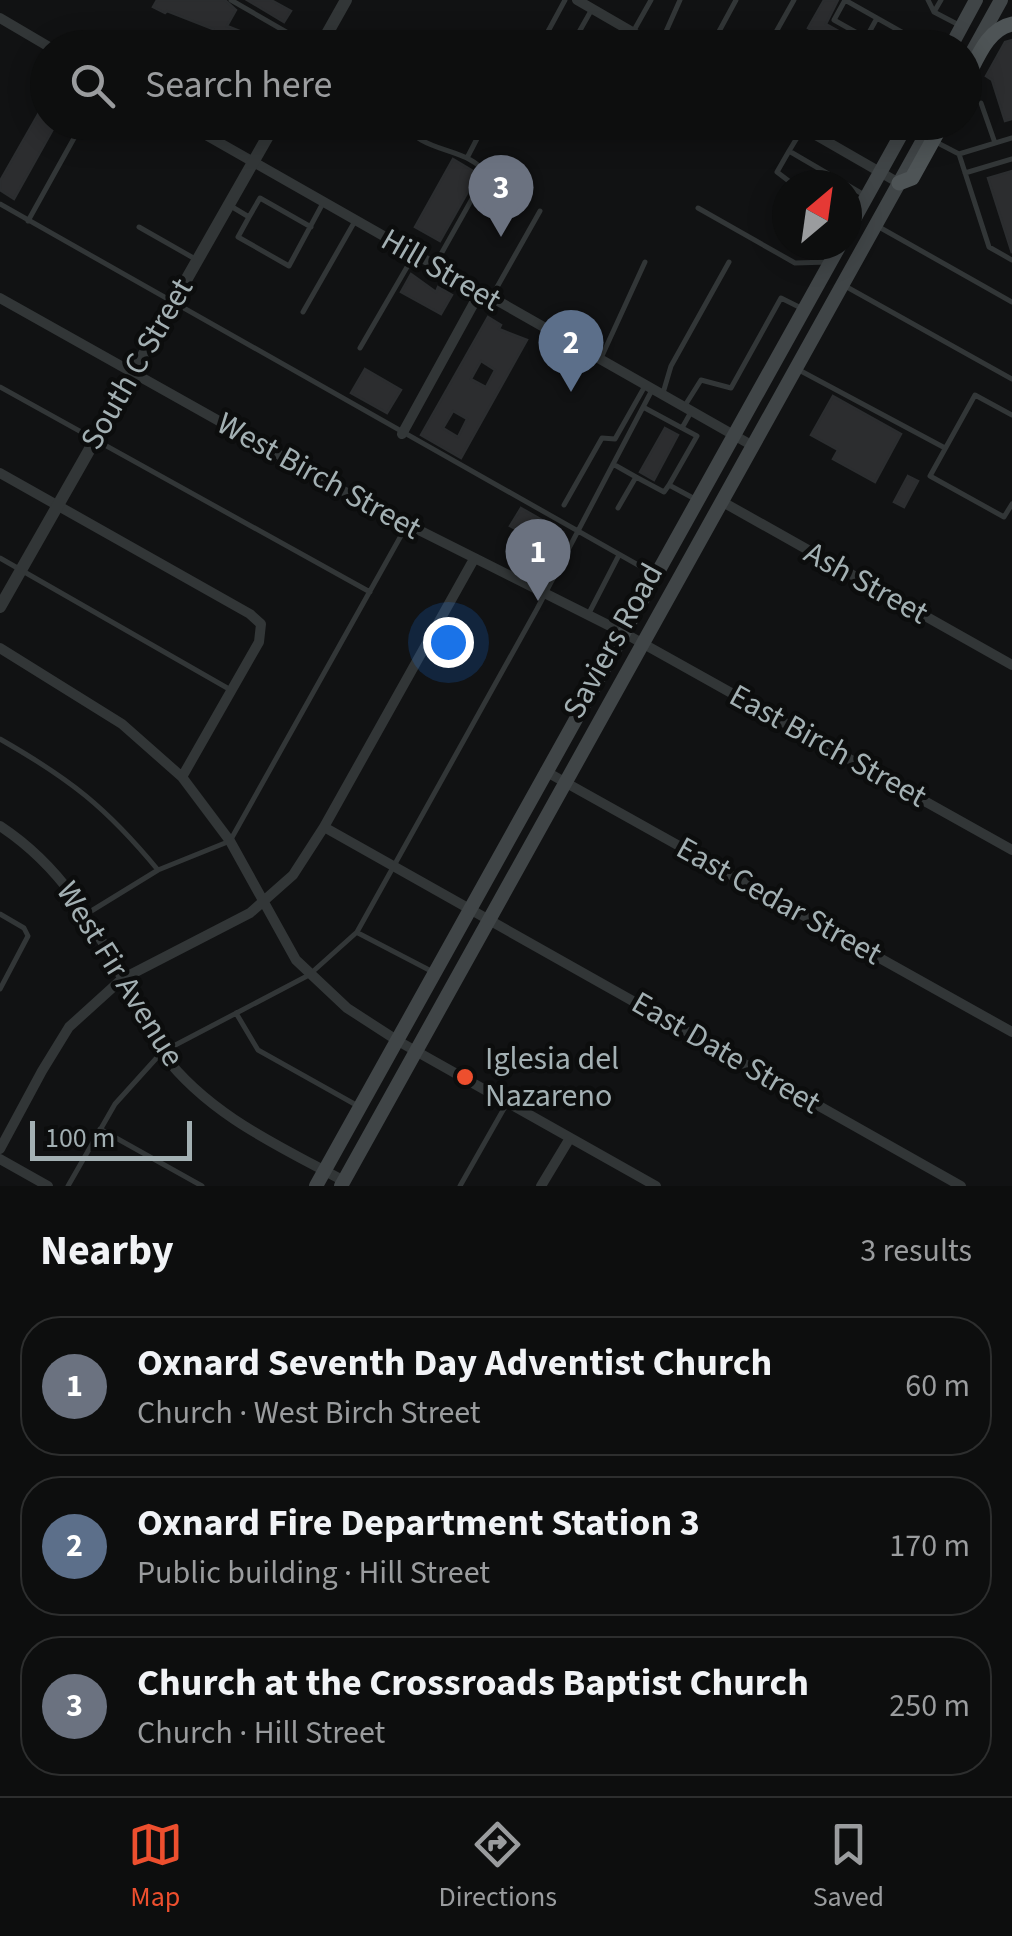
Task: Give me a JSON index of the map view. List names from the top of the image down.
{
  "streets": {
    "main road": ["Saviers Road"],
    "street": [
      "Hill Street",
      "South C Street",
      "West Birch Street",
      "Ash Street",
      "East Birch Street",
      "East Cedar Street",
      "West Fir Avenue",
      "East Date Street"
    ]
  },
  "crossings": [
    ["Hill Street", "South C Street"],
    ["Hill Street", "Saviers Road"],
    ["South C Street", "West Birch Street"],
    ["West Birch Street", "Saviers Road"],
    ["West Birch Street", "East Birch Street"],
    ["Ash Street", "Saviers Road"],
    ["Saviers Road", "East Birch Street"],
    ["Saviers Road", "East Cedar Street"],
    ["Saviers Road", "West Fir Avenue"],
    ["Saviers Road", "East Date Street"]
  ],
  "places": ["Iglesia del Nazareno"],
  "scale_bar": "100 m",
  "north": "top right",
  "page": {
    "search": "Search here",
    "pins": ["3", "2", "1"],
    "scale": "100 m",
    "heading": ["Nearby", "3 results"],
    "list": [
      {
        "mark": "1",
        "name": "Oxnard Seventh Day Adventist Church",
        "note": "Church · West Birch Street",
        "value": "60 m"
      },
      {
        "mark": "2",
        "name": "Oxnard Fire Department Station 3",
        "note": "Public building · Hill Street",
        "value": "170 m"
      },
      {
        "mark": "3",
        "name": "Church at the Crossroads Baptist Church",
        "note": "Church · Hill Street",
        "value": "250 m"
      }
    ],
    "nav": ["Map", "Directions", "Saved"]
  }
}
